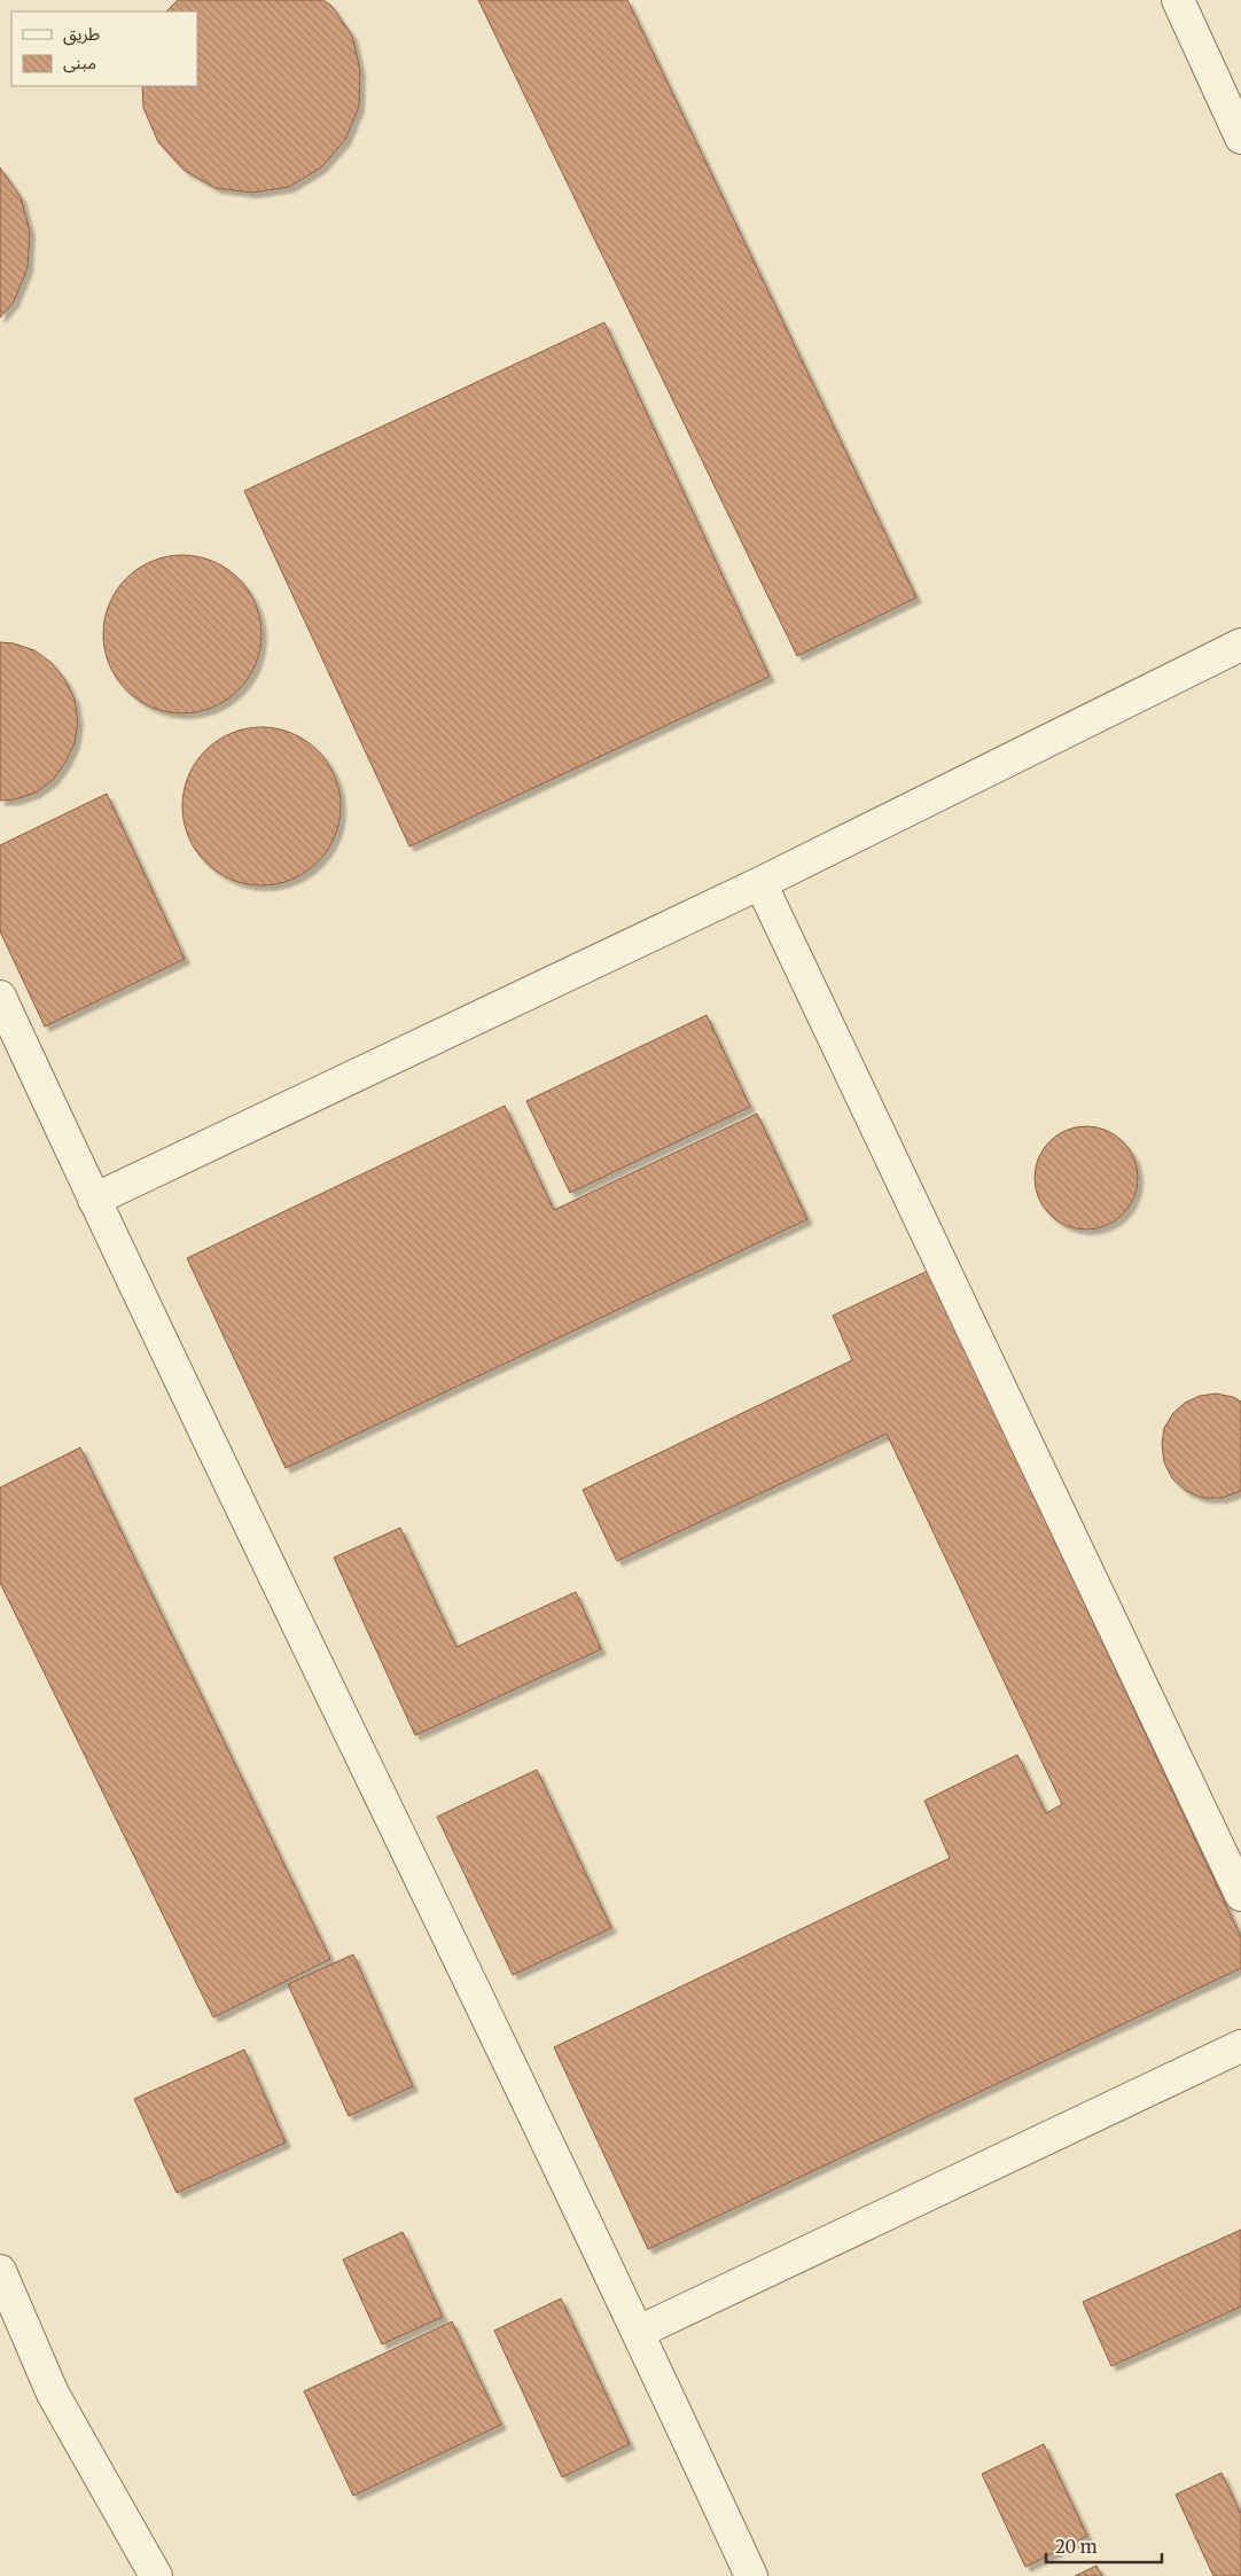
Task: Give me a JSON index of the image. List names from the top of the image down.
{
  "legend": ["طريق", "مبنى"],
  "scale_bar": "20 m"
}
